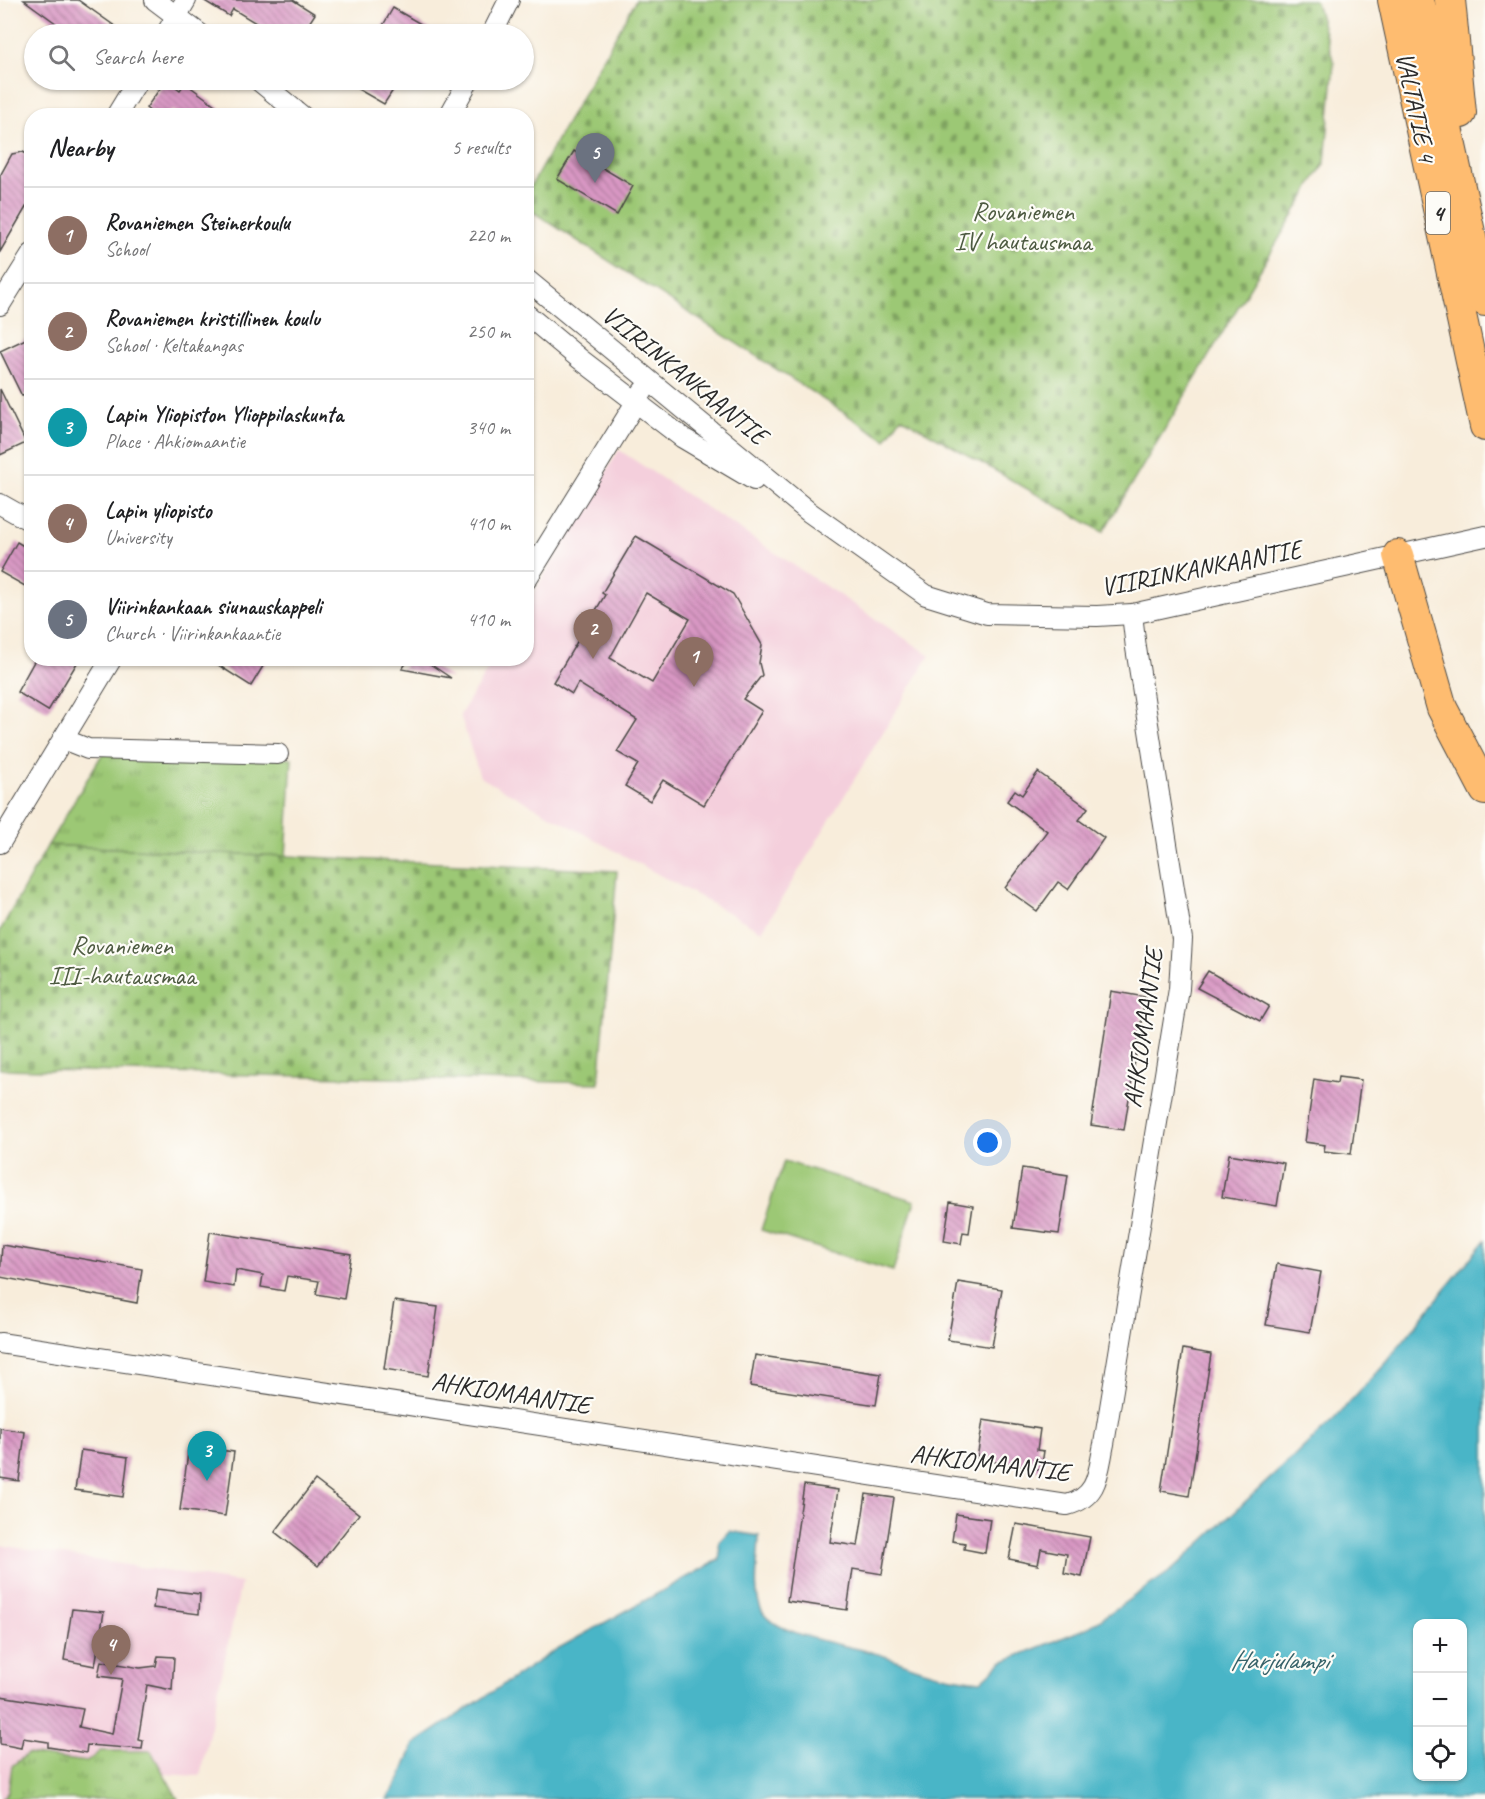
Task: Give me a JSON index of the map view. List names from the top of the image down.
{
  "streets": {
    "highway": ["VALTATIE 4", "4"],
    "street": ["VIIRINKANKAANTIE", "AHKIOMAANTIE"]
  },
  "crossings": [
    ["VIIRINKANKAANTIE", "AHKIOMAANTIE"]
  ],
  "water": ["Harjulampi"],
  "parks": ["Rovaniemen IV hautausmaa", "Rovaniemen III-hautausmaa"],
  "page": {
    "search": "Search here",
    "heading": ["Nearby", "5 results"],
    "pins": [
      "5",
      "2",
      "1",
      "3",
      "4"
    ],
    "list": [
      {
        "mark": "1",
        "name": "Rovaniemen Steinerkoulu",
        "note": "School",
        "value": "220 m"
      },
      {
        "mark": "2",
        "name": "Rovaniemen kristillinen koulu",
        "note": "School · Keltakangas",
        "value": "250 m"
      },
      {
        "mark": "3",
        "name": "Lapin Yliopiston Ylioppilaskunta",
        "note": "Place · Ahkiomaantie",
        "value": "340 m"
      },
      {
        "mark": "4",
        "name": "Lapin yliopisto",
        "note": "University",
        "value": "410 m"
      },
      {
        "mark": "5",
        "name": "Viirinkankaan siunauskappeli",
        "note": "Church · Viirinkankaantie",
        "value": "410 m"
      }
    ],
    "map_buttons": ["+", "−"]
  }
}
